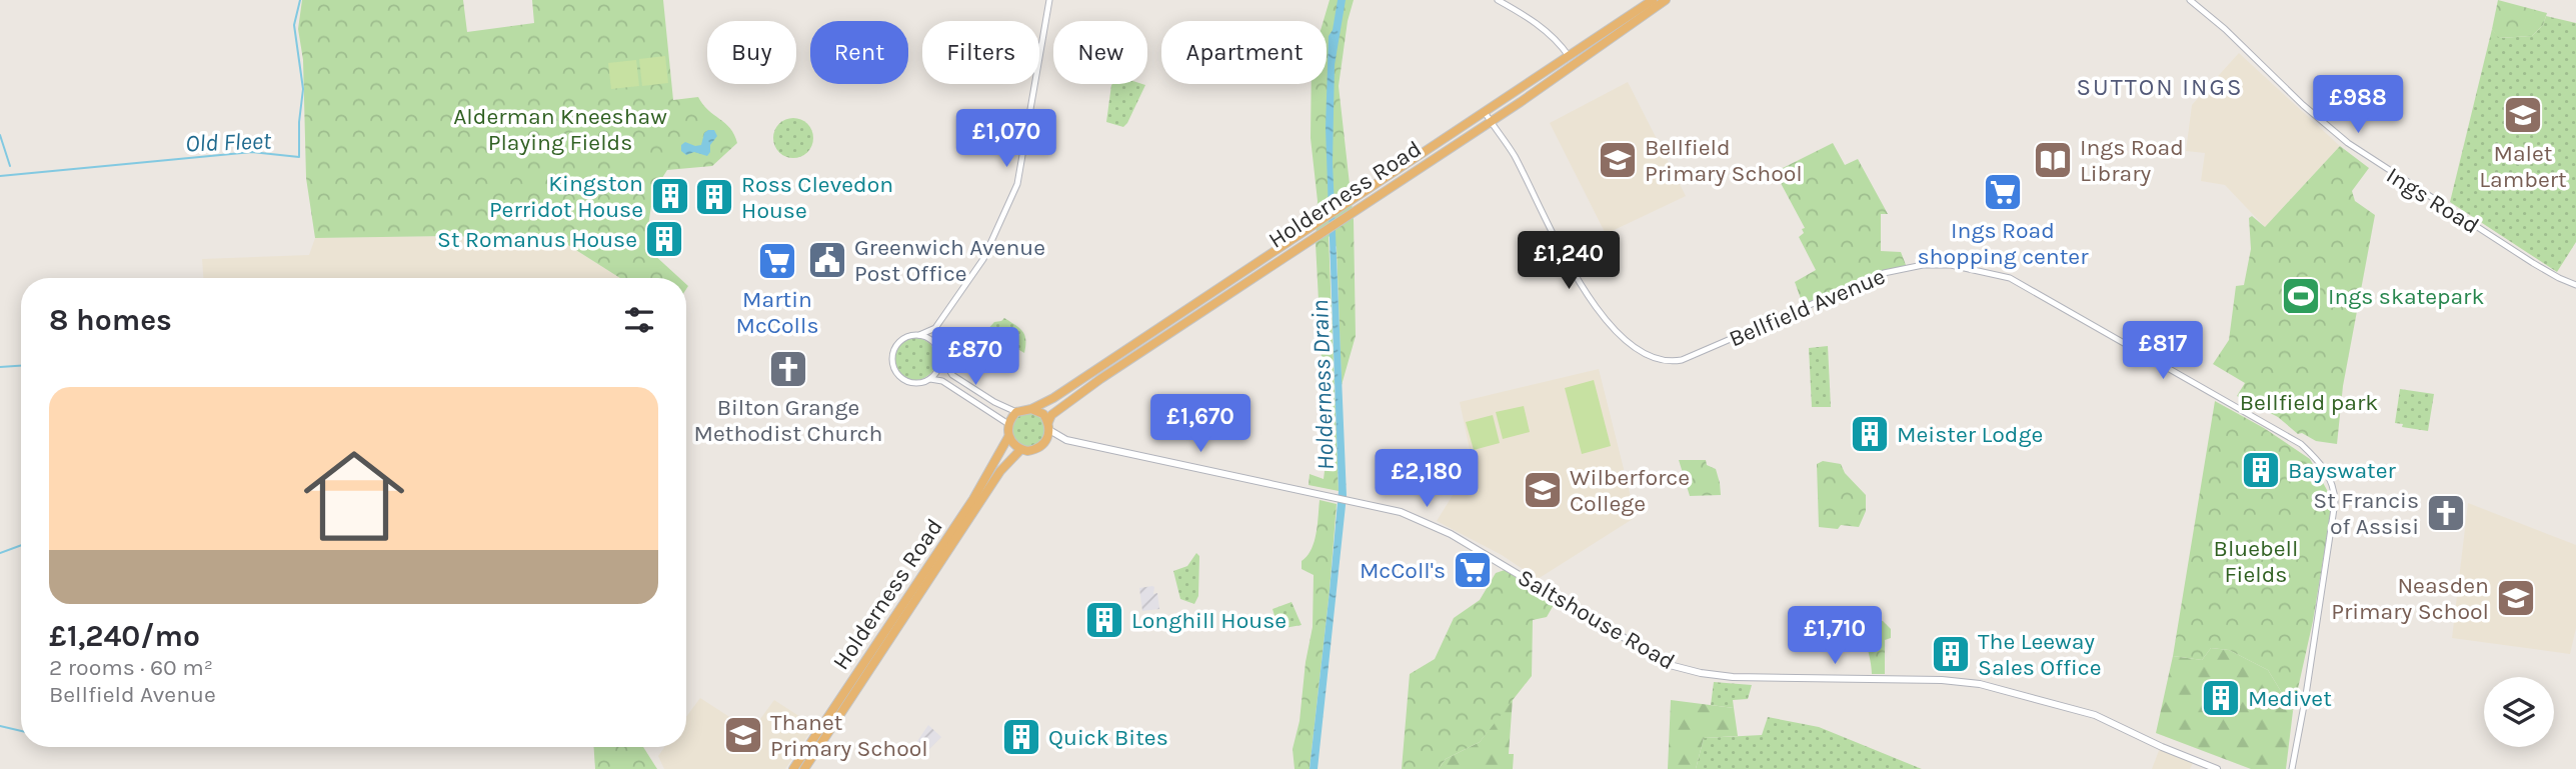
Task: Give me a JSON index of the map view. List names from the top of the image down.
{
  "streets": {
    "highway": ["Holderness Road"],
    "main road": ["Saltshouse Road"],
    "street": ["Ings Road", "Bellfield Avenue"]
  },
  "crossings": [
    ["Holderness Road", "Bellfield Avenue"],
    ["Holderness Road", "Saltshouse Road"]
  ],
  "districts": ["SUTTON INGS"],
  "water": ["Old Fleet", "Holderness Drain"],
  "parks": ["Alderman Kneeshaw Playing Fields", "Bellfield park", "Bluebell Fields"],
  "places": {
    "school or university": [
      "Malet Lambert",
      "Bellfield Primary School",
      "Wilberforce College",
      "Neasden Primary School",
      "Thanet Primary School"
    ],
    "library": ["Ings Road Library"],
    "supermarket": ["Ings Road shopping center", "Martin McColls", "McColl's"],
    "building": [
      "Kingston Perridot House",
      "Ross Clevedon House",
      "St Romanus House",
      "Meister Lodge",
      "Bayswater",
      "Longhill House",
      "The Leeway Sales Office",
      "Medivet",
      "Quick Bites"
    ],
    "public building": ["Greenwich Avenue Post Office"],
    "sports": ["Ings skatepark"],
    "church": ["Bilton Grange Methodist Church", "St Francis of Assisi"]
  },
  "page": {
    "chip": [
      "Buy",
      "Rent",
      "Filters",
      "New",
      "Apartment"
    ],
    "price": [
      "£988",
      "£1,070",
      "£1,240",
      "£817",
      "£870",
      "£1,670",
      "£2,180",
      "£1,710"
    ],
    "heading": "8 homes",
    "list": [
      {
        "name": "£1,240/mo",
        "note": "2 rooms · 60 m² · Bellfield Avenue"
      }
    ]
  }
}
